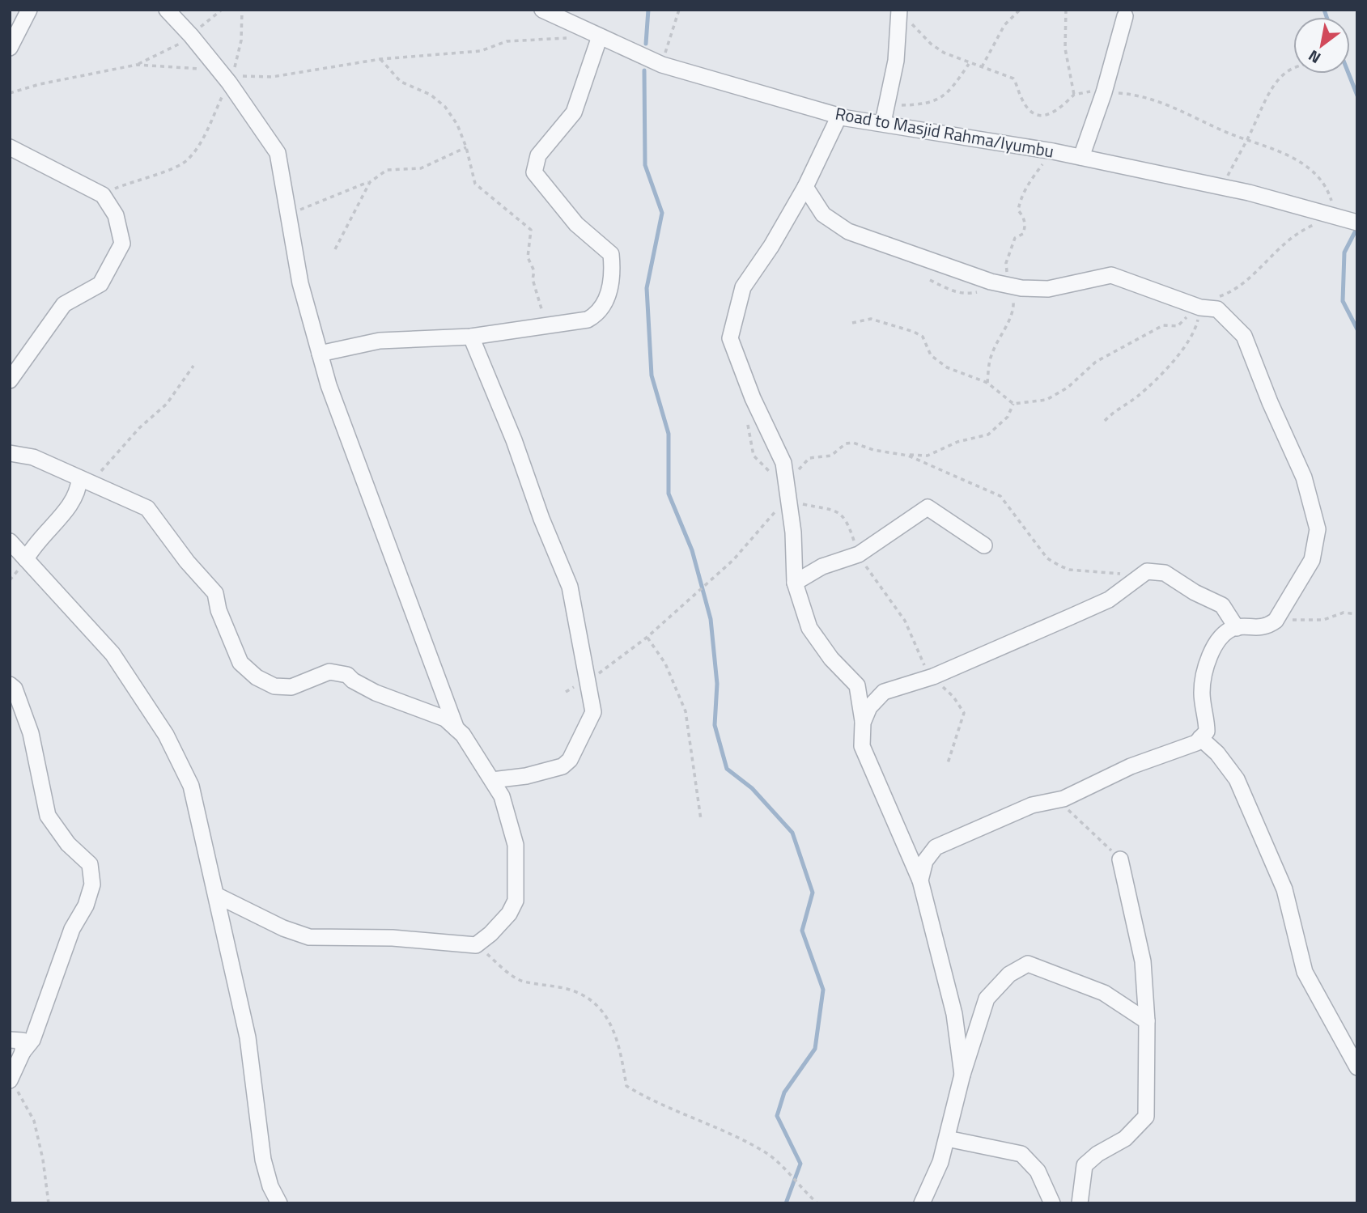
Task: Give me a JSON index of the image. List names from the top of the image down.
{
  "streets": {
    "street": ["Road to Masjid Rahma/Iyumbu"]
  },
  "north": "bottom left"
}
